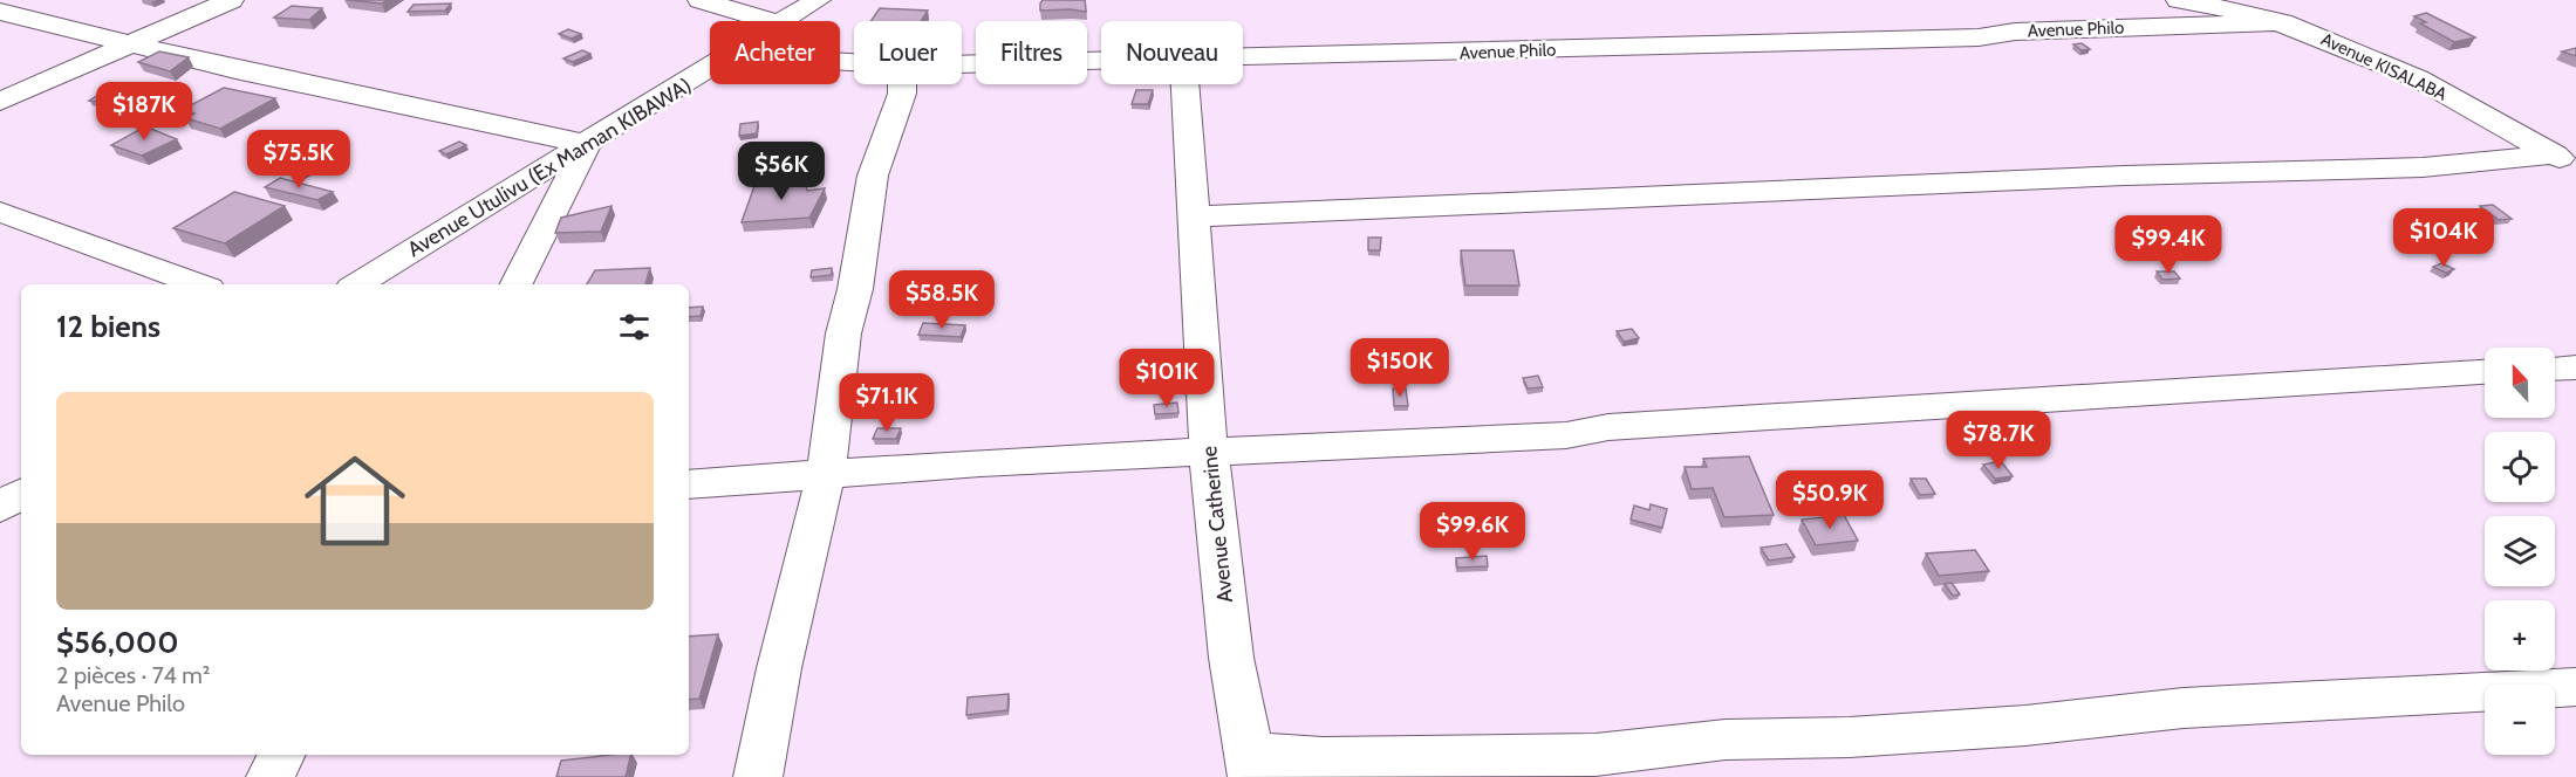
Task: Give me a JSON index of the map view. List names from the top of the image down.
{
  "streets": {
    "street": [
      "Avenue Philo",
      "Avenue KISALABA",
      "Avenue Utulivu (Ex Maman KIBAWA)",
      "Avenue Catherine"
    ]
  },
  "crossings": [
    ["Avenue Philo", "Avenue KISALABA"]
  ],
  "north": "top",
  "page": {
    "chip": [
      "Acheter",
      "Louer",
      "Filtres",
      "Nouveau"
    ],
    "price": [
      "$187K",
      "$75.5K",
      "$56K",
      "$104K",
      "$99.4K",
      "$58.5K",
      "$150K",
      "$101K",
      "$71.1K",
      "$78.7K",
      "$50.9K",
      "$99.6K"
    ],
    "heading": "12 biens",
    "map_buttons": ["+", "−"],
    "list": [
      {
        "name": "$56,000",
        "note": "2 pièces · 74 m² · Avenue Philo"
      }
    ]
  }
}
